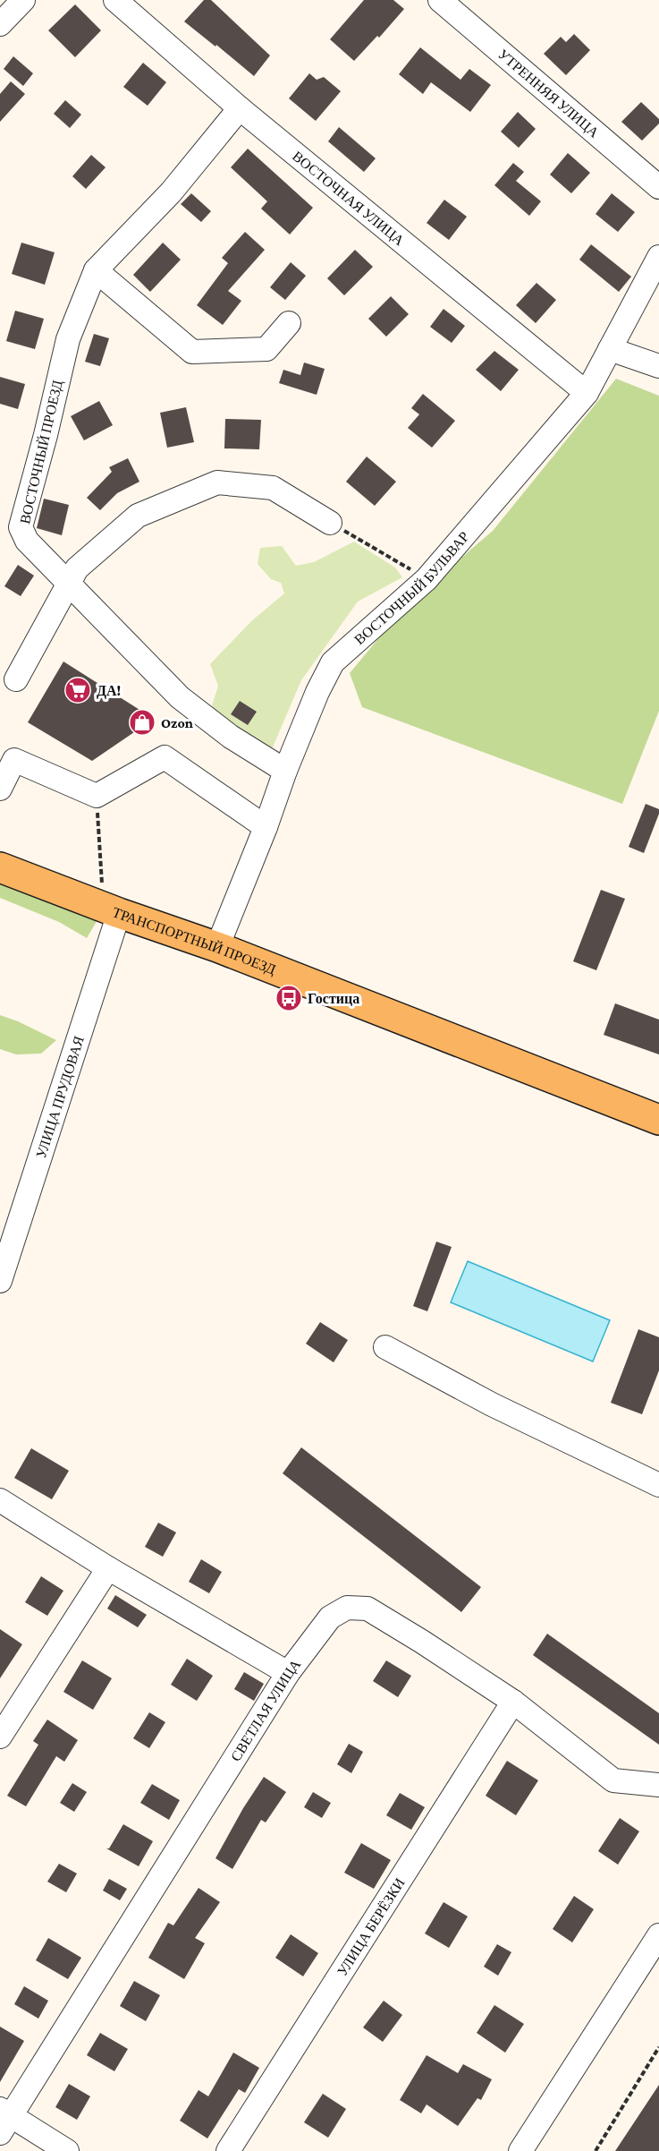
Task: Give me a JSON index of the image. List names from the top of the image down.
{
  "streets": {
    "main road": ["ТРАНСПОРТНЫЙ ПРОЕЗД"],
    "street": [
      "УТРЕННЯЯ УЛИЦА",
      "ВОСТОЧНАЯ УЛИЦА",
      "ВОСТОЧНЫЙ ПРОЕЗД",
      "ВОСТОЧНЫЙ БУЛЬВАР",
      "УЛИЦА ПРУДОВАЯ",
      "СВЕТЛАЯ УЛИЦА",
      "УЛИЦА БЕРЁЗКИ"
    ]
  },
  "crossings": [
    ["ВОСТОЧНАЯ УЛИЦА", "ВОСТОЧНЫЙ ПРОЕЗД"],
    ["ВОСТОЧНАЯ УЛИЦА", "ВОСТОЧНЫЙ БУЛЬВАР"],
    ["ВОСТОЧНЫЙ ПРОЕЗД", "ВОСТОЧНЫЙ БУЛЬВАР"],
    ["ВОСТОЧНЫЙ БУЛЬВАР", "ТРАНСПОРТНЫЙ ПРОЕЗД"],
    ["ТРАНСПОРТНЫЙ ПРОЕЗД", "УЛИЦА ПРУДОВАЯ"],
    ["СВЕТЛАЯ УЛИЦА", "УЛИЦА БЕРЁЗКИ"]
  ],
  "places": {
    "supermarket": ["ДА!"],
    "shop": ["Ozon"],
    "bus stop": ["Гостица"]
  }
}
